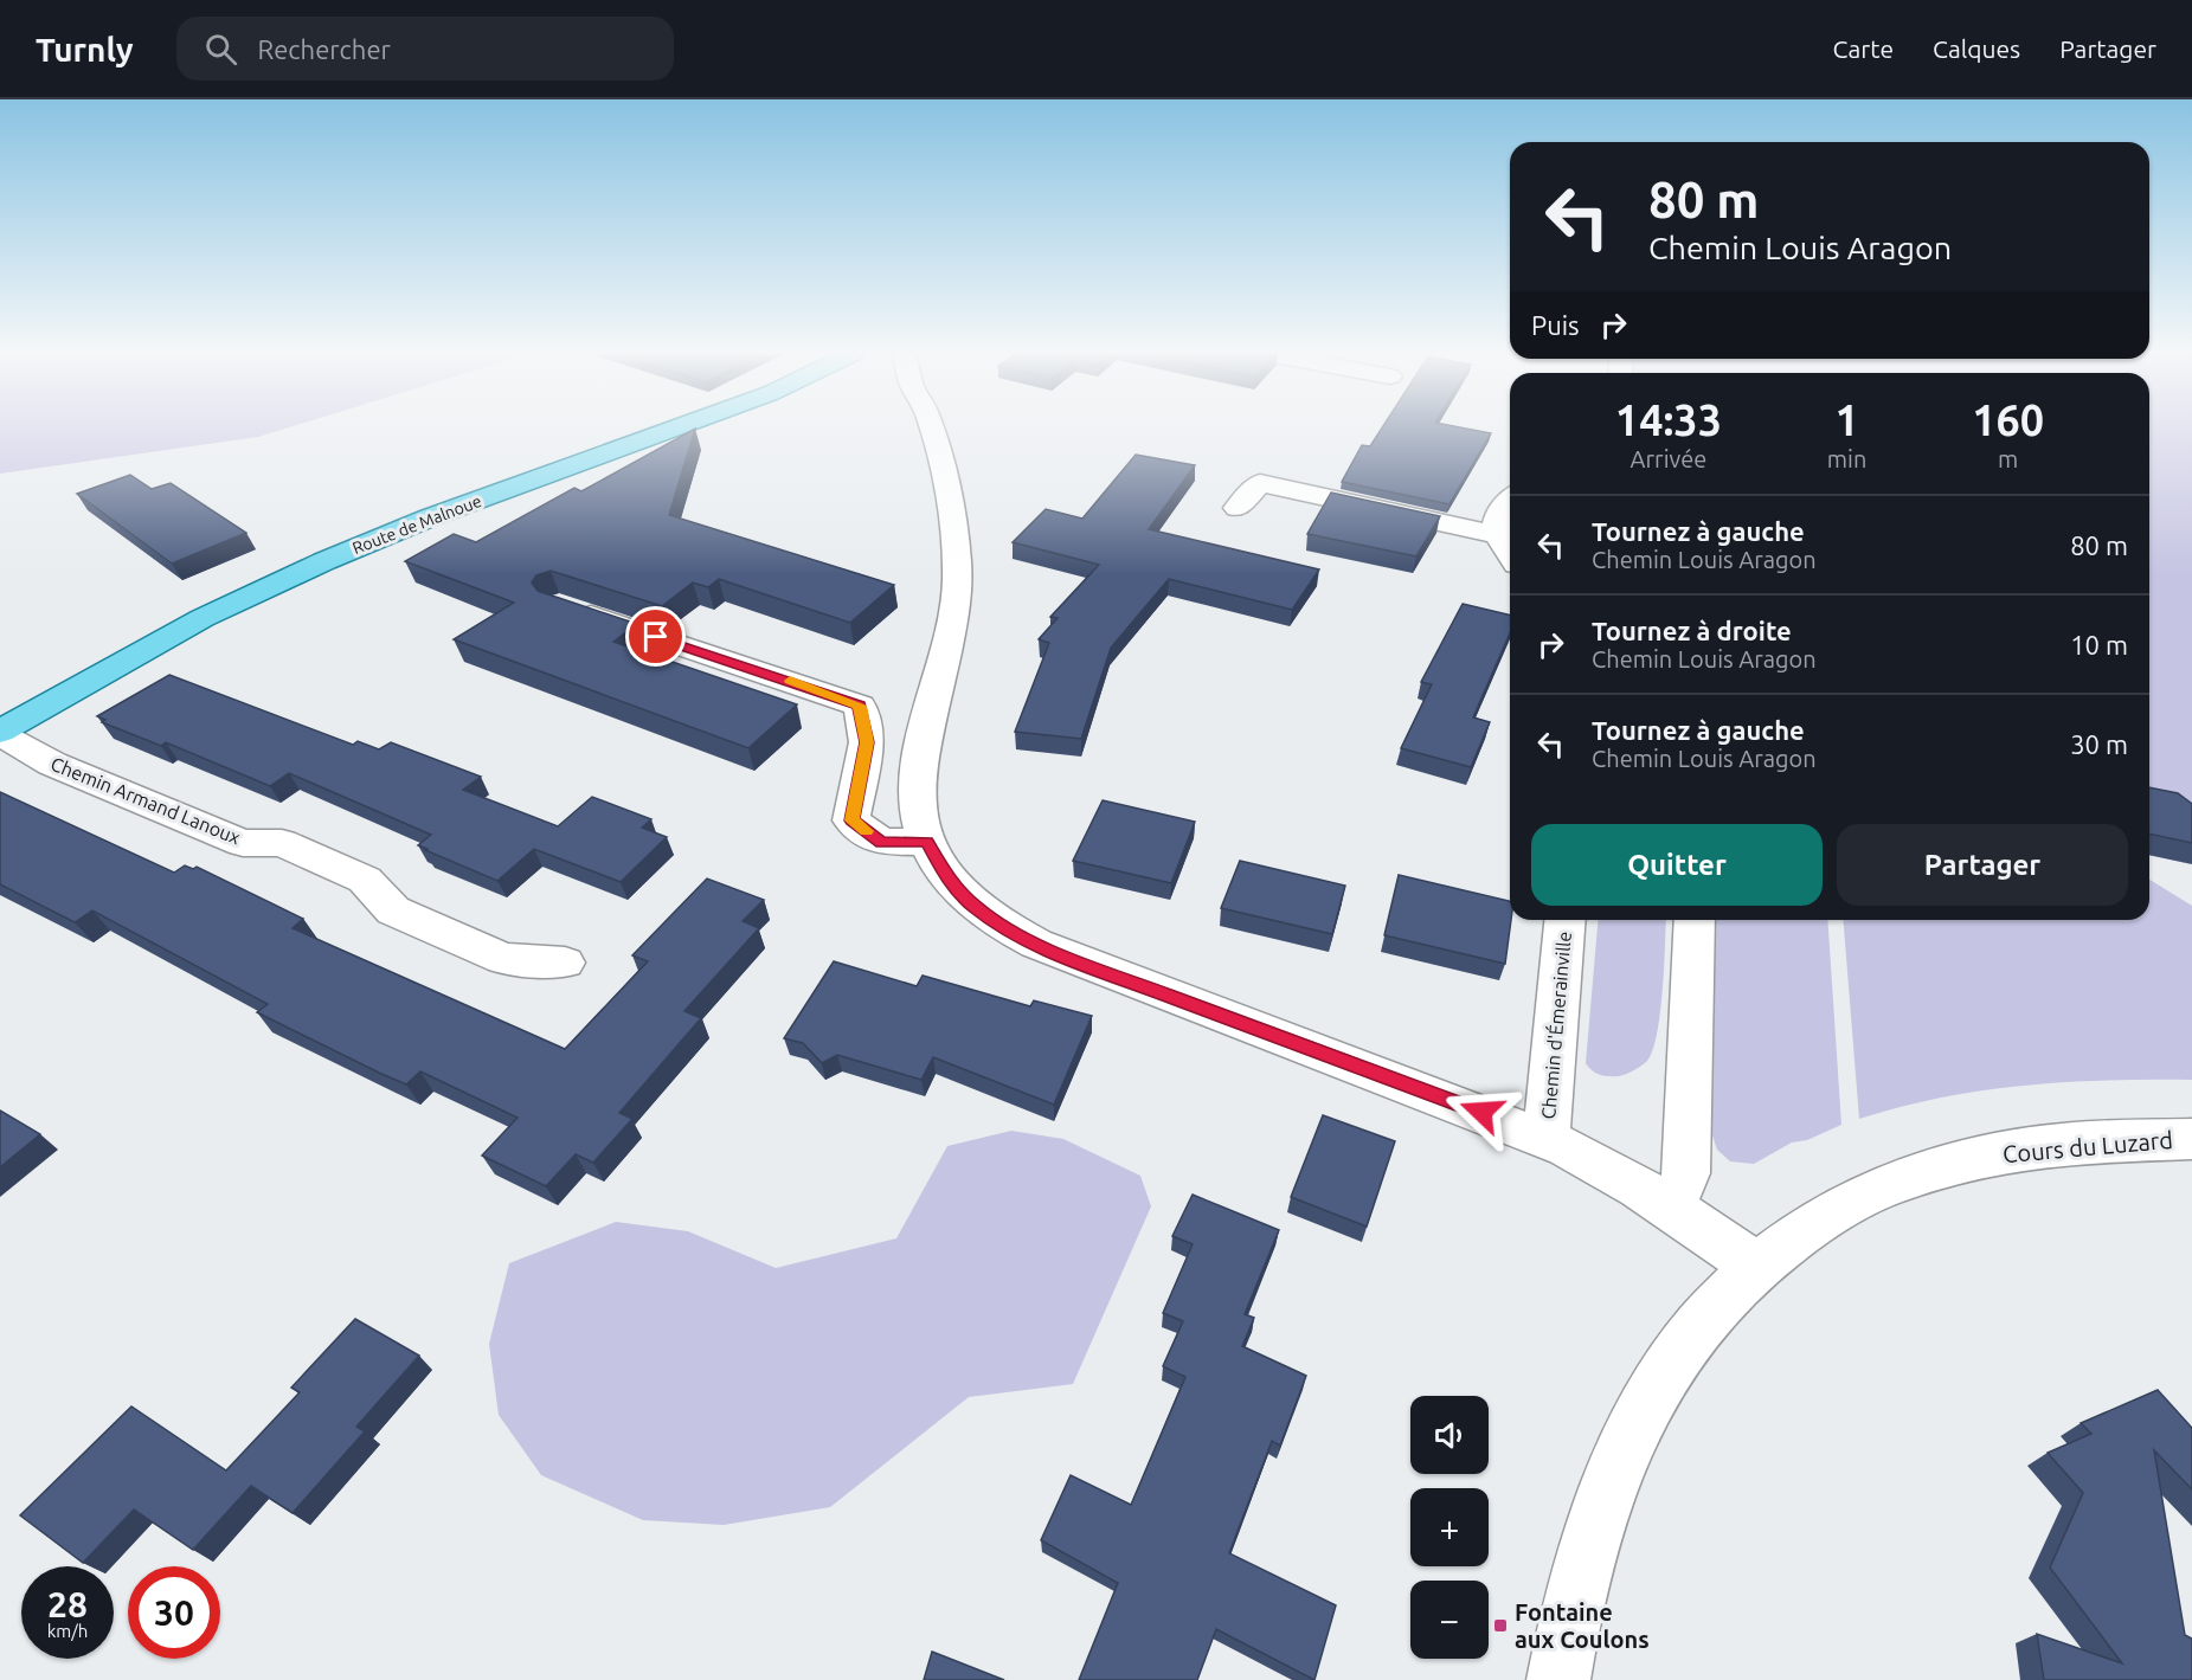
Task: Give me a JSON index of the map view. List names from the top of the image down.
{
  "streets": {
    "main road": ["Route de Malnoue"],
    "street": ["Chemin Armand Lanoux", "Chemin d'Émerainville", "Cours du Luzard"]
  },
  "crossings": [
    ["Route de Malnoue", "Chemin Armand Lanoux"]
  ],
  "places": {
    "transit": ["Fontaine aux Coulons"]
  },
  "page": {
    "header": "Turnly",
    "search": "Rechercher",
    "nav": ["Carte", "Calques", "Partager"],
    "turn": ["80 m", "Chemin Louis Aragon"],
    "then": "Puis",
    "eta": [
      "14:33",
      "Arrivée",
      "1",
      "min",
      "160",
      "m"
    ],
    "list": [
      {
        "name": "Tournez à gauche",
        "note": "Chemin Louis Aragon",
        "value": "80 m"
      },
      {
        "name": "Tournez à droite",
        "note": "Chemin Louis Aragon",
        "value": "10 m"
      },
      {
        "name": "Tournez à gauche",
        "note": "Chemin Louis Aragon",
        "value": "30 m"
      }
    ],
    "buttons": ["Quitter", "Partager"],
    "map_buttons": ["+", "−"],
    "speed": "28 km/h",
    "limit": "30"
  }
}
